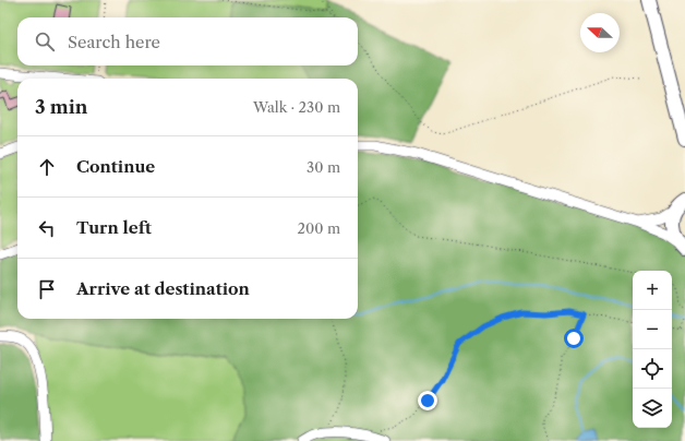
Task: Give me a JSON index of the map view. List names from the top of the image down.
{
  "north": "left",
  "page": {
    "search": "Search here",
    "heading": ["3 min", "Walk · 230 m"],
    "list": [
      ["Continue", "30 m"],
      ["Turn left", "200 m"],
      "Arrive at destination"
    ],
    "map_buttons": ["+", "−"]
  }
}
